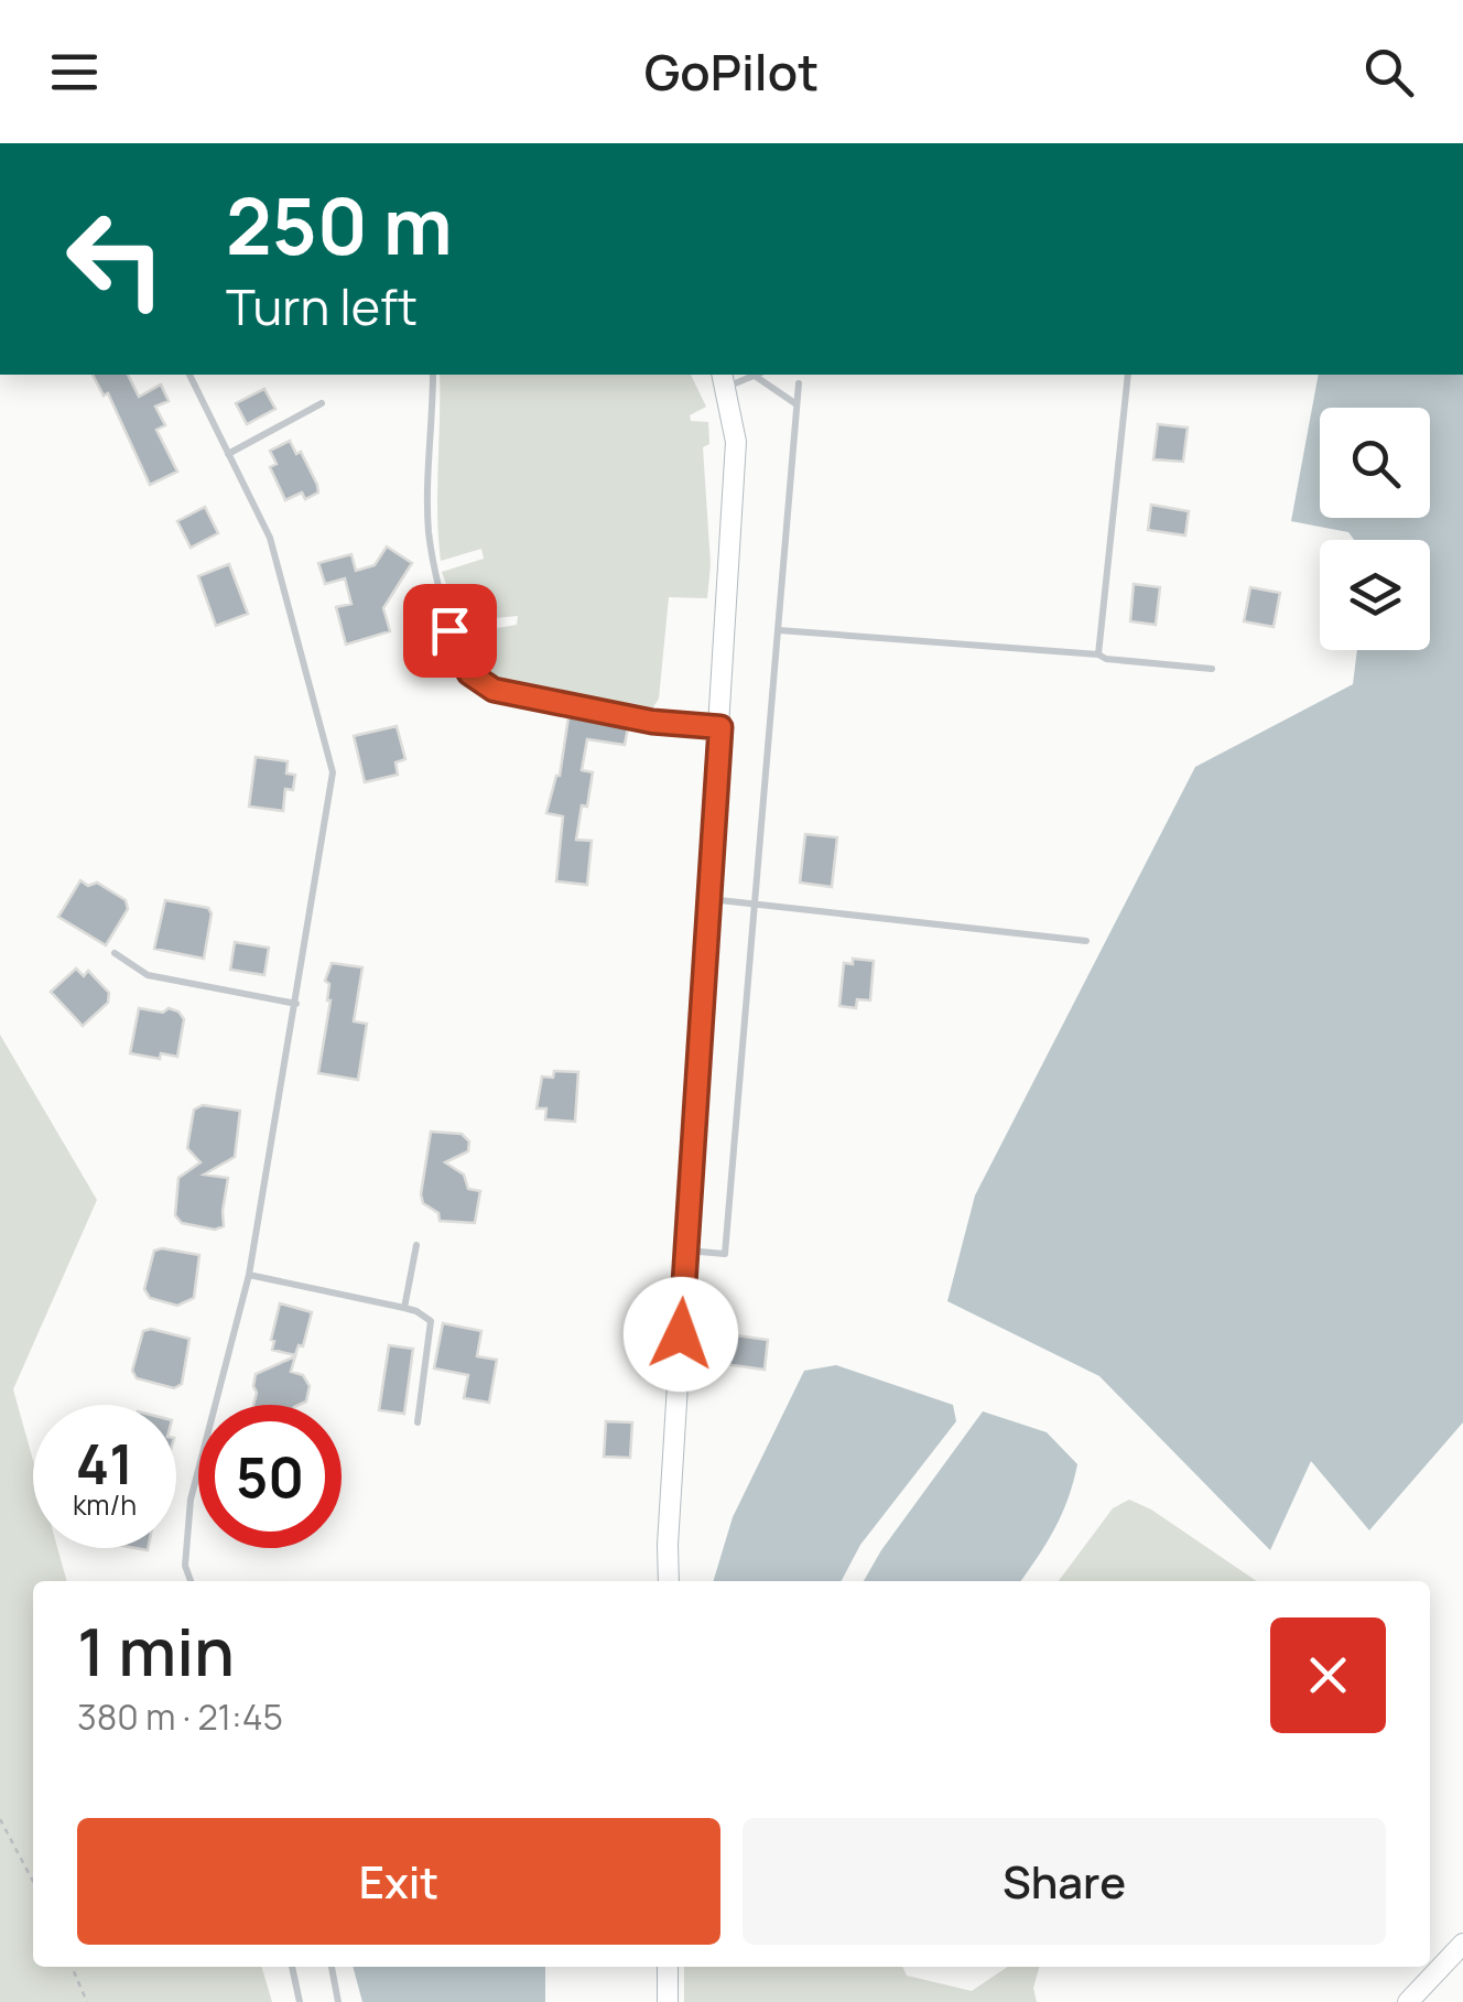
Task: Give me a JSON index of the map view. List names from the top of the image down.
{
  "page": {
    "header": "GoPilot",
    "turn": ["250 m", "Turn left"],
    "speed": "41 km/h",
    "limit": "50",
    "heading": ["1 min", "380 m · 21:45"],
    "buttons": ["Exit", "Share"]
  }
}
